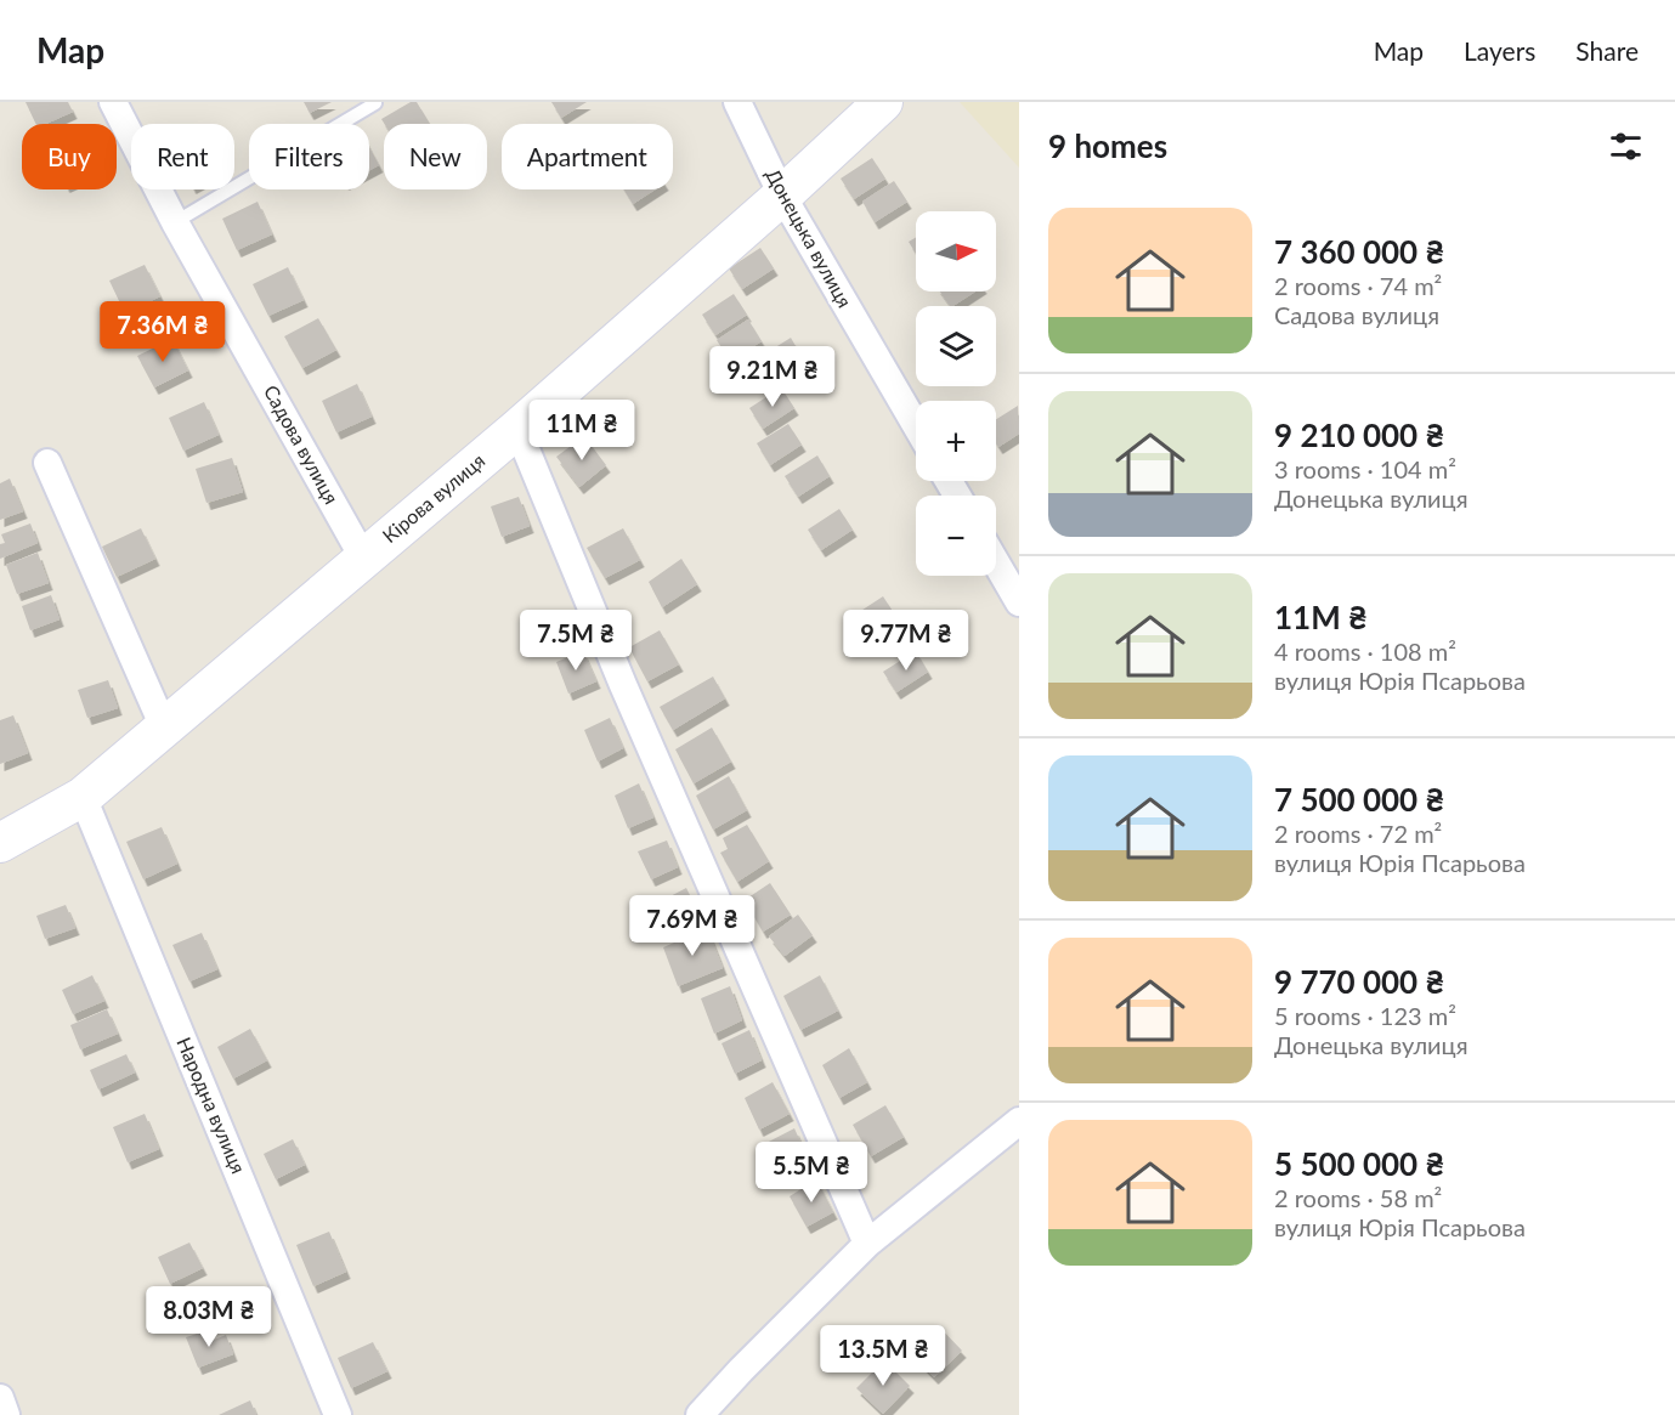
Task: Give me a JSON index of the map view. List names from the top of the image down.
{
  "streets": {
    "street": ["Донецька вулиця", "Садова вулиця", "Кірова вулиця"]
  },
  "crossings": [
    ["Донецька вулиця", "Кірова вулиця"],
    ["Садова вулиця", "Кірова вулиця"]
  ],
  "north": "right",
  "page": {
    "header": "Map",
    "nav": ["Map", "Layers", "Share"],
    "heading": "9 homes",
    "chip": [
      "Buy",
      "Rent",
      "Filters",
      "New",
      "Apartment"
    ],
    "list": [
      {
        "name": "7 360 000 ₴",
        "note": "2 rooms · 74 m² · Садова вулиця"
      },
      {
        "name": "9 210 000 ₴",
        "note": "3 rooms · 104 m² · Донецька вулиця"
      },
      {
        "name": "11M ₴",
        "note": "4 rooms · 108 m² · вулиця Юрія Псарьова"
      },
      {
        "name": "7 500 000 ₴",
        "note": "2 rooms · 72 m² · вулиця Юрія Псарьова"
      },
      {
        "name": "9 770 000 ₴",
        "note": "5 rooms · 123 m² · Донецька вулиця"
      },
      {
        "name": "5 500 000 ₴",
        "note": "2 rooms · 58 m² · вулиця Юрія Псарьова"
      }
    ],
    "map_buttons": ["+", "−"],
    "price": [
      "7.36M ₴",
      "9.21M ₴",
      "11M ₴",
      "7.5M ₴",
      "9.77M ₴",
      "7.69M ₴",
      "5.5M ₴",
      "8.03M ₴",
      "13.5M ₴"
    ]
  }
}
